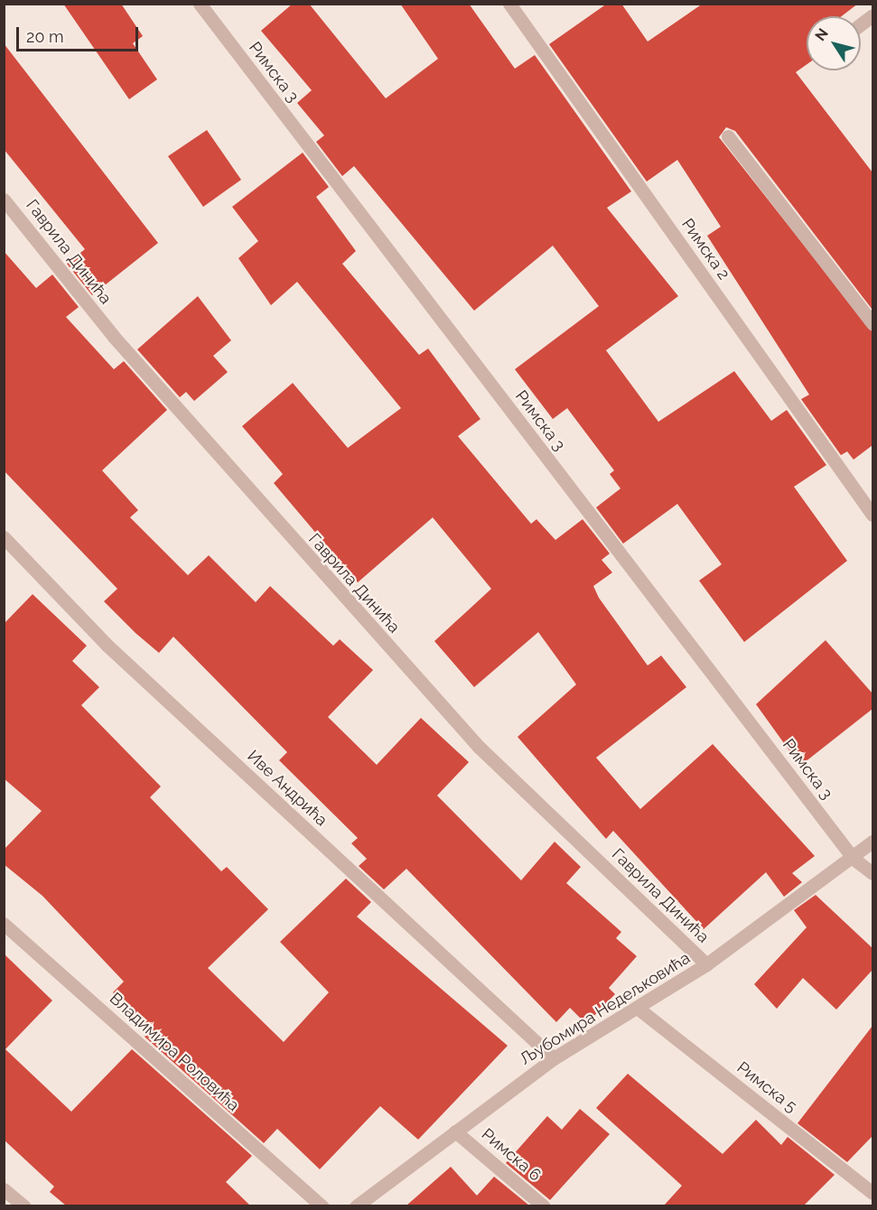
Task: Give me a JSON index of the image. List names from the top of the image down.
{
  "streets": {
    "street": [
      "Римска 3",
      "Римска 2",
      "Гаврила Динића",
      "Иве Андрића",
      "Љубомира Недељковића",
      "Владимира Роловића",
      "Римска 5",
      "Римска 6"
    ]
  },
  "crossings": [
    ["Римска 3", "Љубомира Недељковића"],
    ["Гаврила Динића", "Љубомира Недељковића"],
    ["Иве Андрића", "Љубомира Недељковића"],
    ["Љубомира Недељковића", "Римска 5"],
    ["Љубомира Недељковића", "Римска 6"]
  ],
  "scale_bar": "20 m",
  "north": "top left"
}
